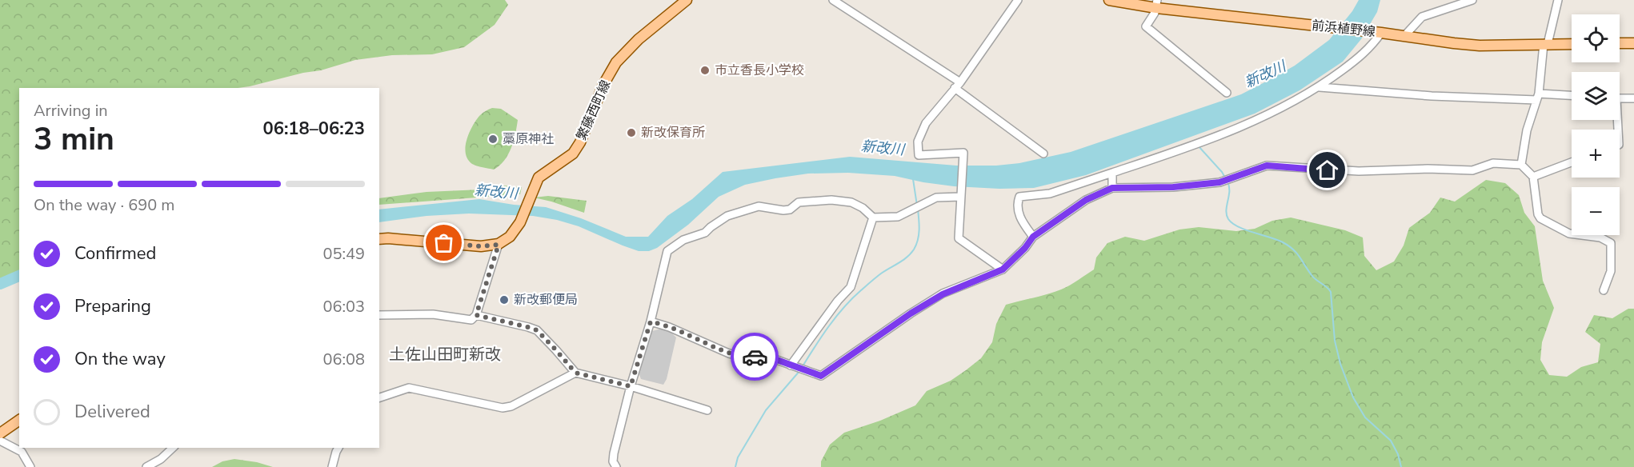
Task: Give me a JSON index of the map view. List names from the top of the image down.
{
  "streets": {
    "main road": ["前浜植野線", "繁藤西町線"]
  },
  "districts": ["土佐山田町新改"],
  "water": ["新改川"],
  "places": [
    "市立香長小学校",
    "新改保育所",
    "藁原神社",
    "新改郵便局"
  ],
  "page": {
    "map_buttons": ["+", "−"],
    "heading": ["3 min", "Arriving in", "06:18–06:23"],
    "bar": "On the way · 690 m",
    "list": [
      ["Confirmed", "05:49"],
      ["Preparing", "06:03"],
      ["On the way", "06:08"],
      "Delivered"
    ]
  }
}
